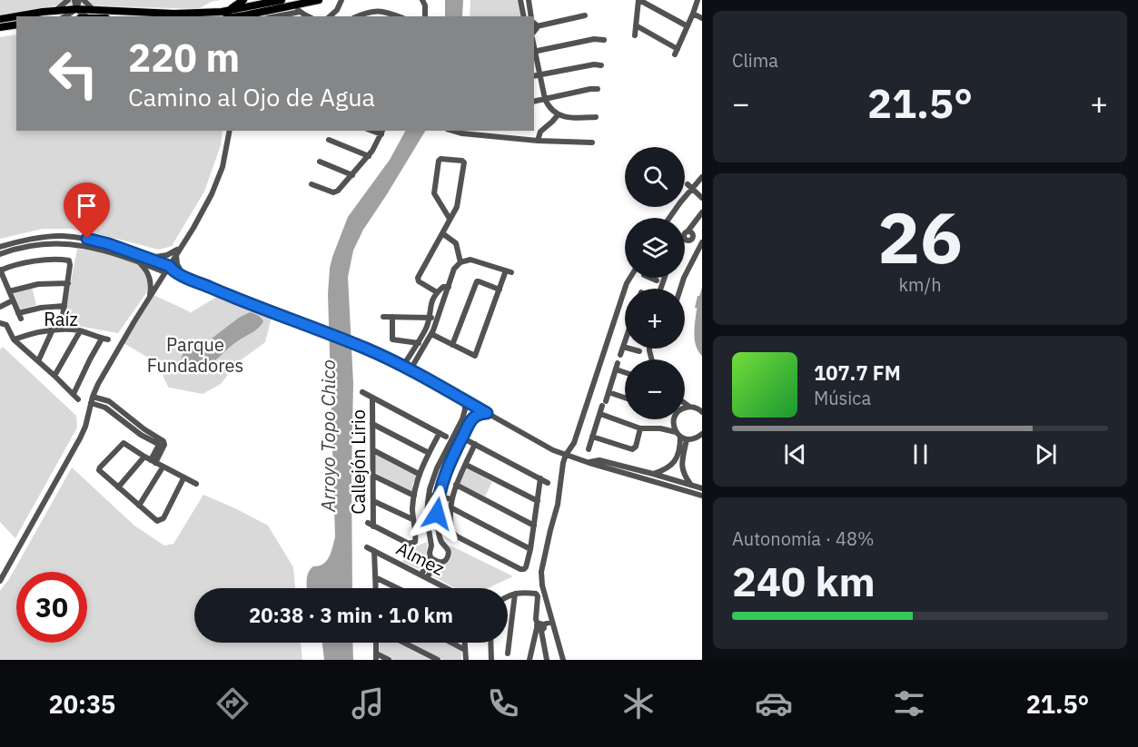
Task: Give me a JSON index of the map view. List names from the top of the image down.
{
  "streets": {
    "street": ["Raíz", "Callejón Lirio", "Almez"]
  },
  "water": ["Arroyo Topo Chico"],
  "parks": ["Parque Fundadores"],
  "page": {
    "tile": [
      "Clima",
      ["26", "km/h"],
      ["Autonomía · 48%", "240 km"]
    ],
    "turn": ["220 m", "Camino al Ojo de Agua"],
    "heat": ["−", "21.5°", "+"],
    "map_buttons": ["+", "−"],
    "song": ["107.7 FM", "Música"],
    "limit": "30",
    "trip": "20:38 · 3 min · 1.0 km",
    "tabs": ["20:35", "21.5°"]
  }
}
